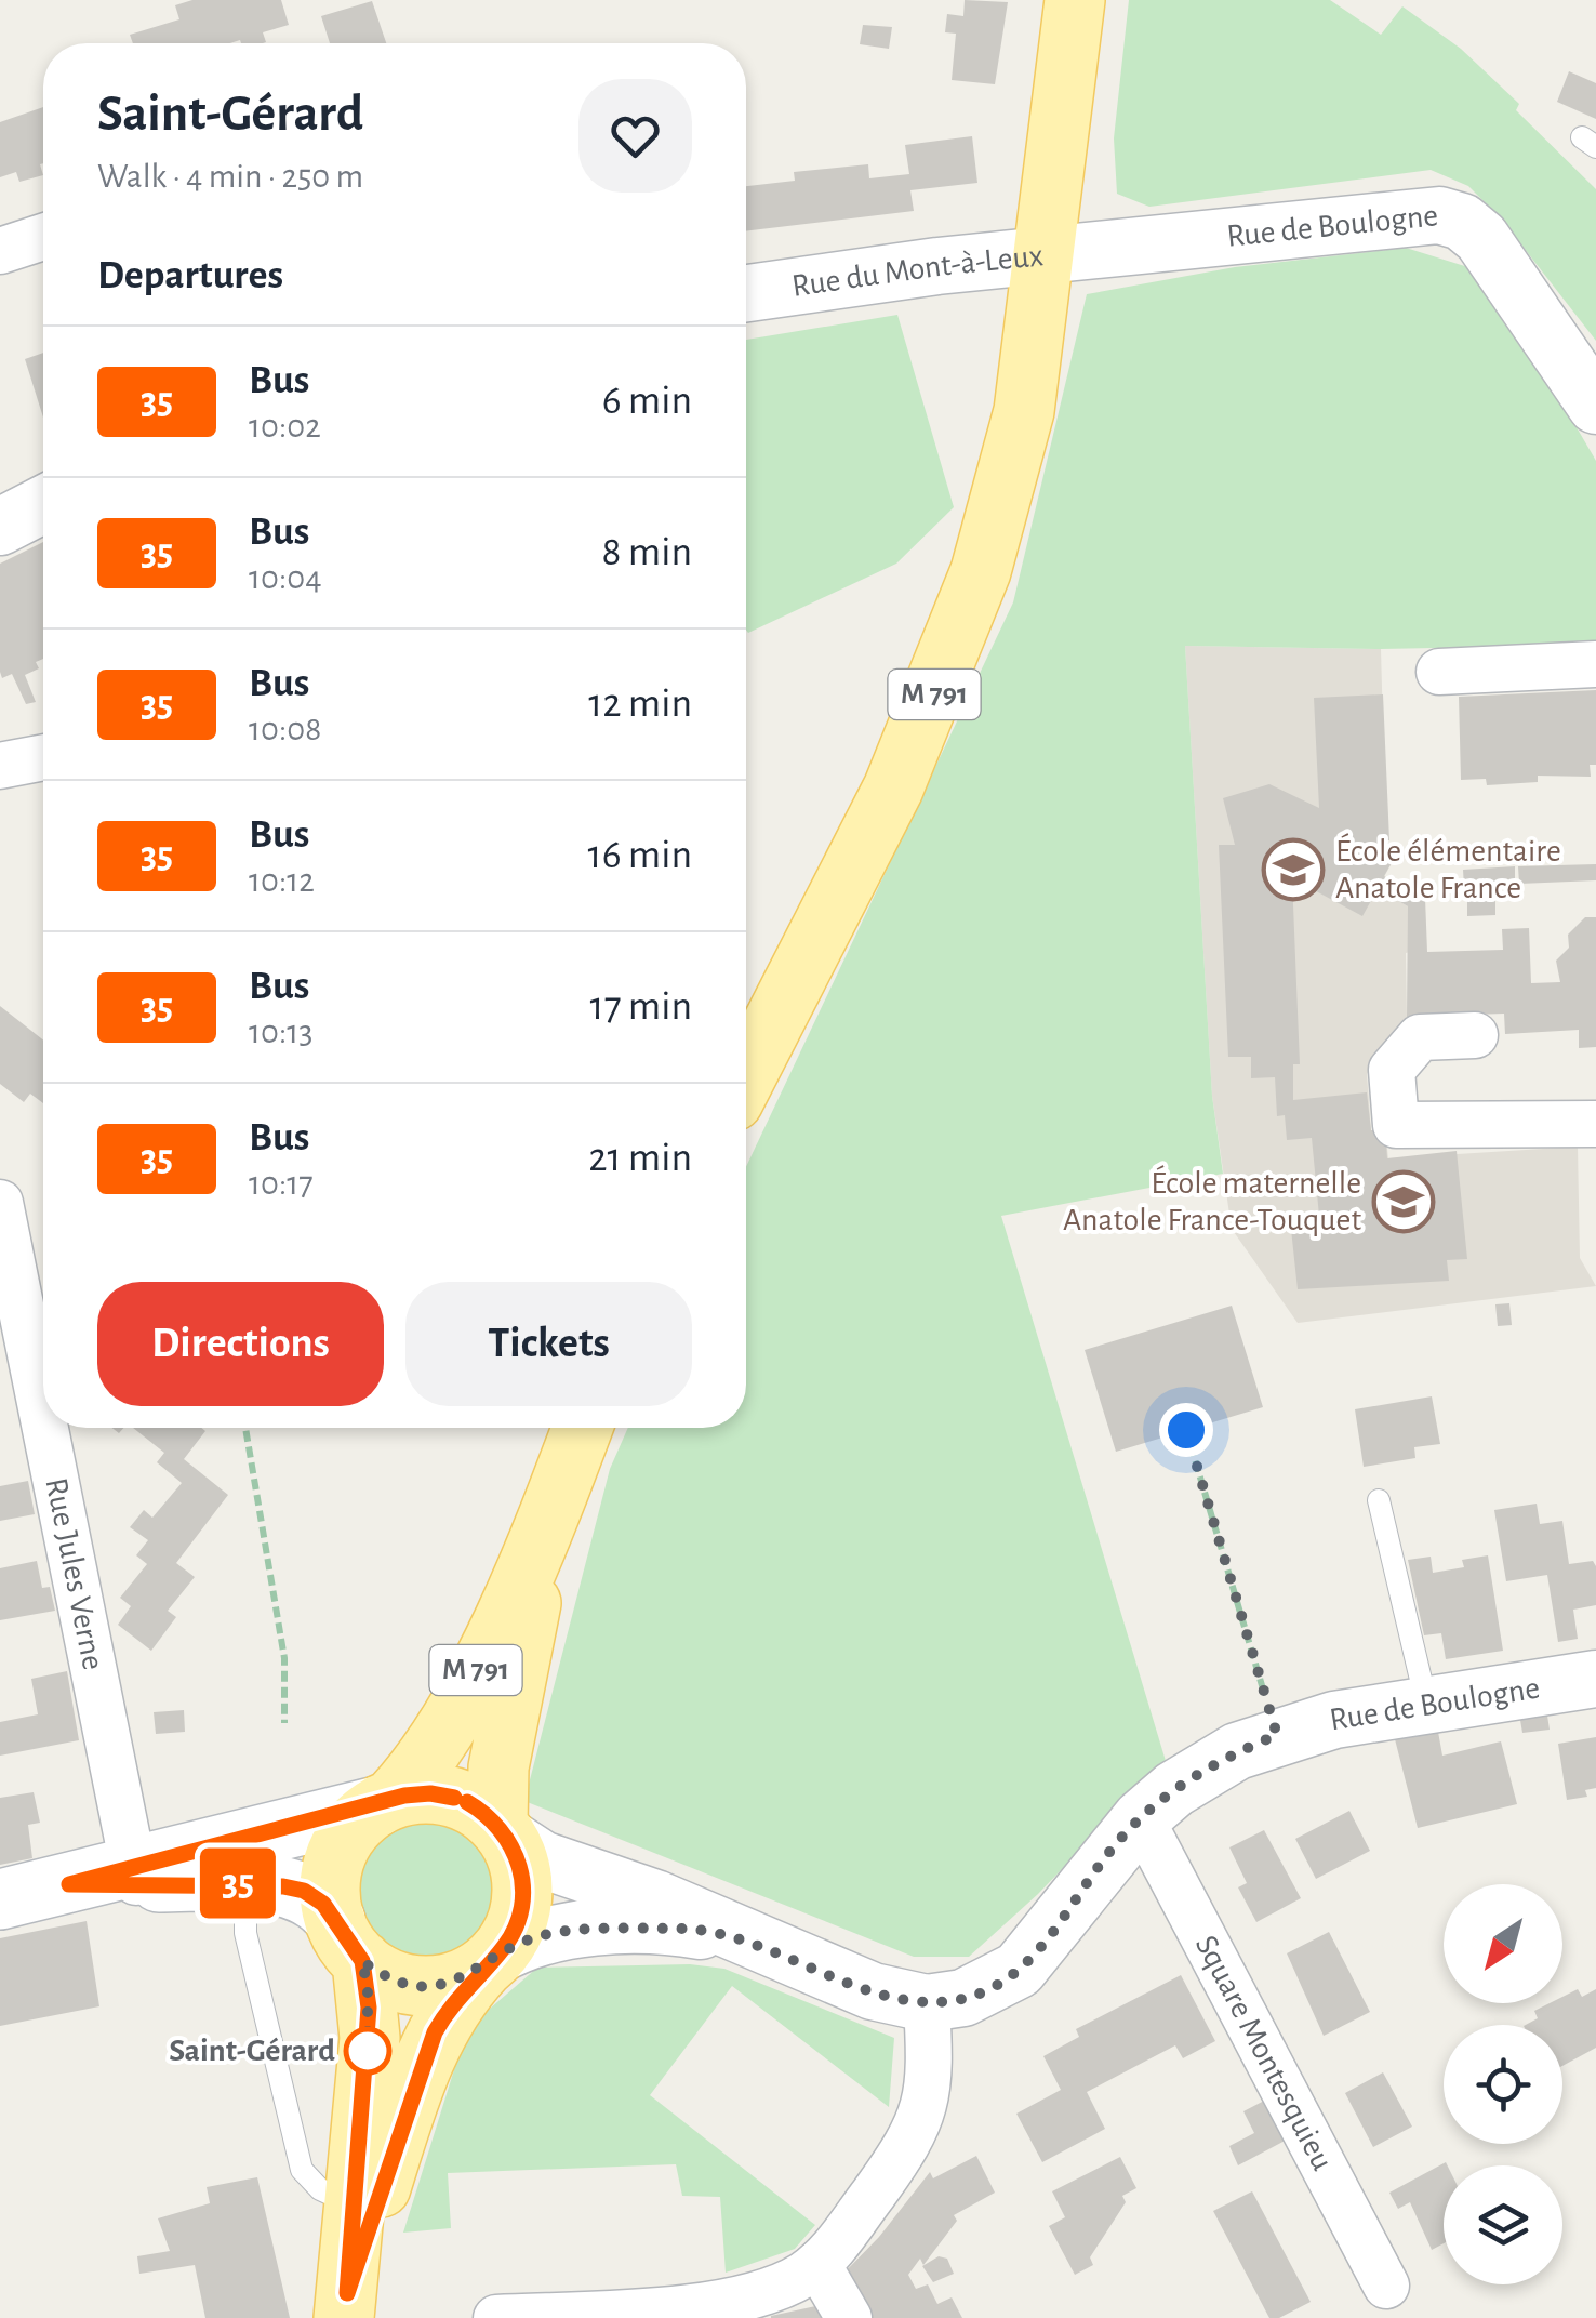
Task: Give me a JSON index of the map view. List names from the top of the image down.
{
  "streets": {
    "main road": ["Rue du Mont-à-Leux", "M 791"],
    "street": ["Rue de Boulogne", "Rue Jules Verne", "Square Montesquieu"]
  },
  "crossings": [
    ["Rue de Boulogne", "Rue du Mont-à-Leux"],
    ["Rue de Boulogne", "M 791"],
    ["Rue de Boulogne", "Square Montesquieu"],
    ["Rue du Mont-à-Leux", "M 791"]
  ],
  "places": {
    "school or university": ["École élémentaire Anatole France", "École maternelle Anatole France-Touquet"],
    "other": ["Saint-Gérard"]
  },
  "lines": ["bus line 35"],
  "north": "bottom left",
  "page": {
    "on_map": "35",
    "heading": [
      ["Saint-Gérard", "Walk · 4 min · 250 m"],
      "Departures"
    ],
    "list": [
      {
        "mark": "35",
        "name": "Bus",
        "note": "10:02",
        "value": "6 min"
      },
      {
        "mark": "35",
        "name": "Bus",
        "note": "10:04",
        "value": "8 min"
      },
      {
        "mark": "35",
        "name": "Bus",
        "note": "10:08",
        "value": "12 min"
      },
      {
        "mark": "35",
        "name": "Bus",
        "note": "10:12",
        "value": "16 min"
      },
      {
        "mark": "35",
        "name": "Bus",
        "note": "10:13",
        "value": "17 min"
      },
      {
        "mark": "35",
        "name": "Bus",
        "note": "10:17",
        "value": "21 min"
      }
    ],
    "buttons": ["Directions", "Tickets"]
  }
}
